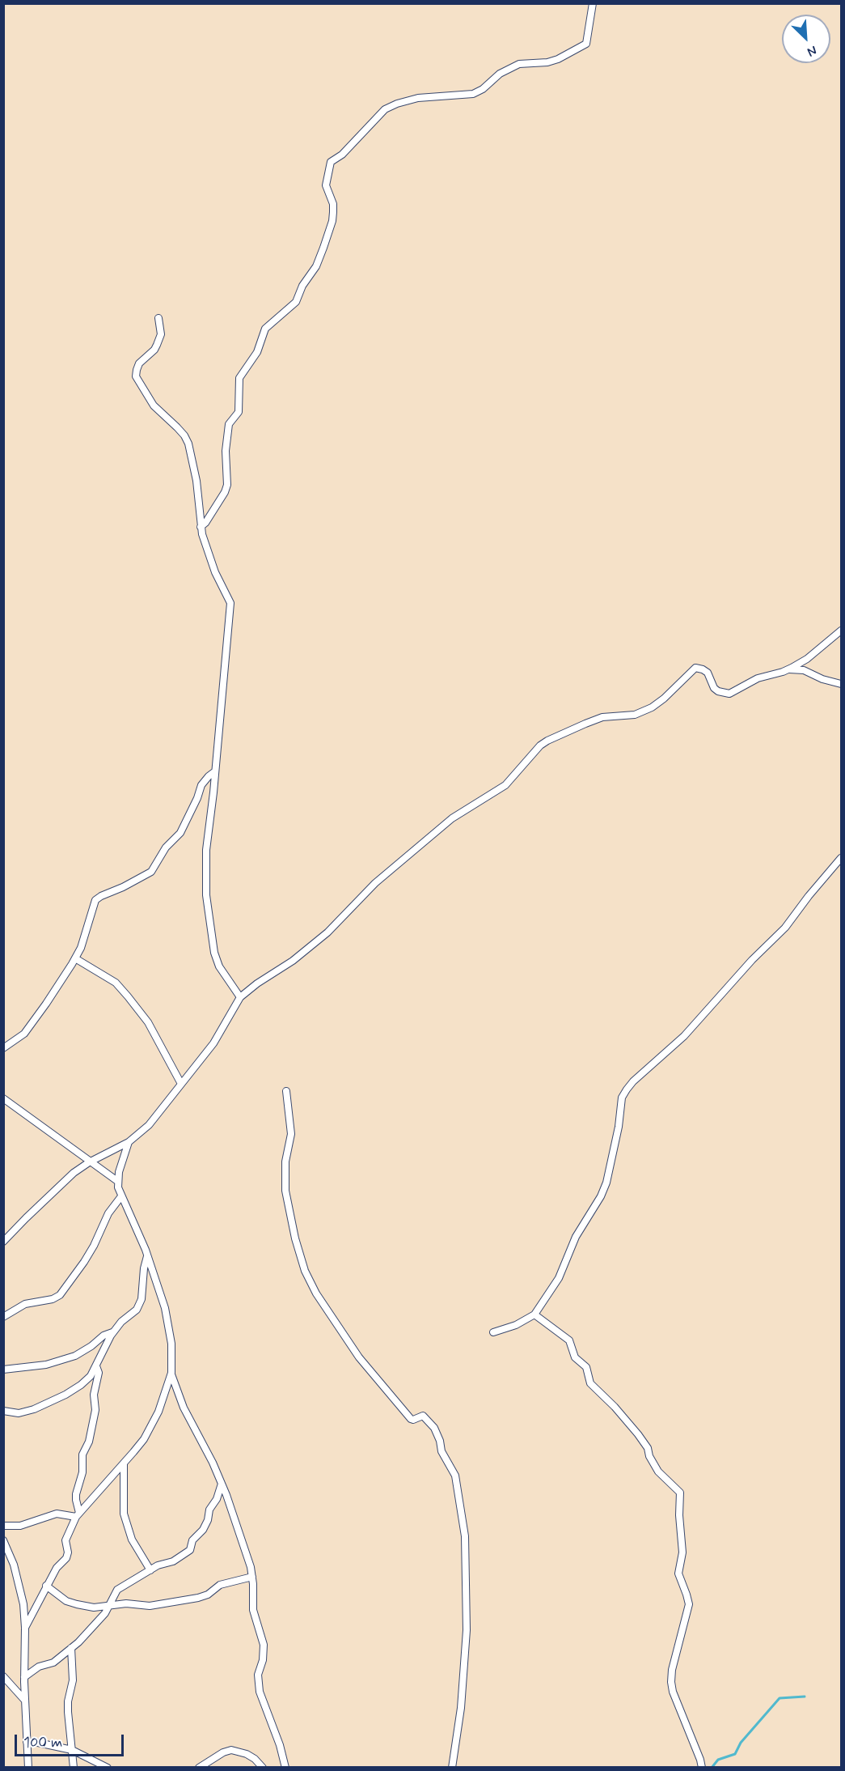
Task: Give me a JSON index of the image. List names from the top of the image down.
{
  "scale_bar": "100 m",
  "north": "bottom right"
}
